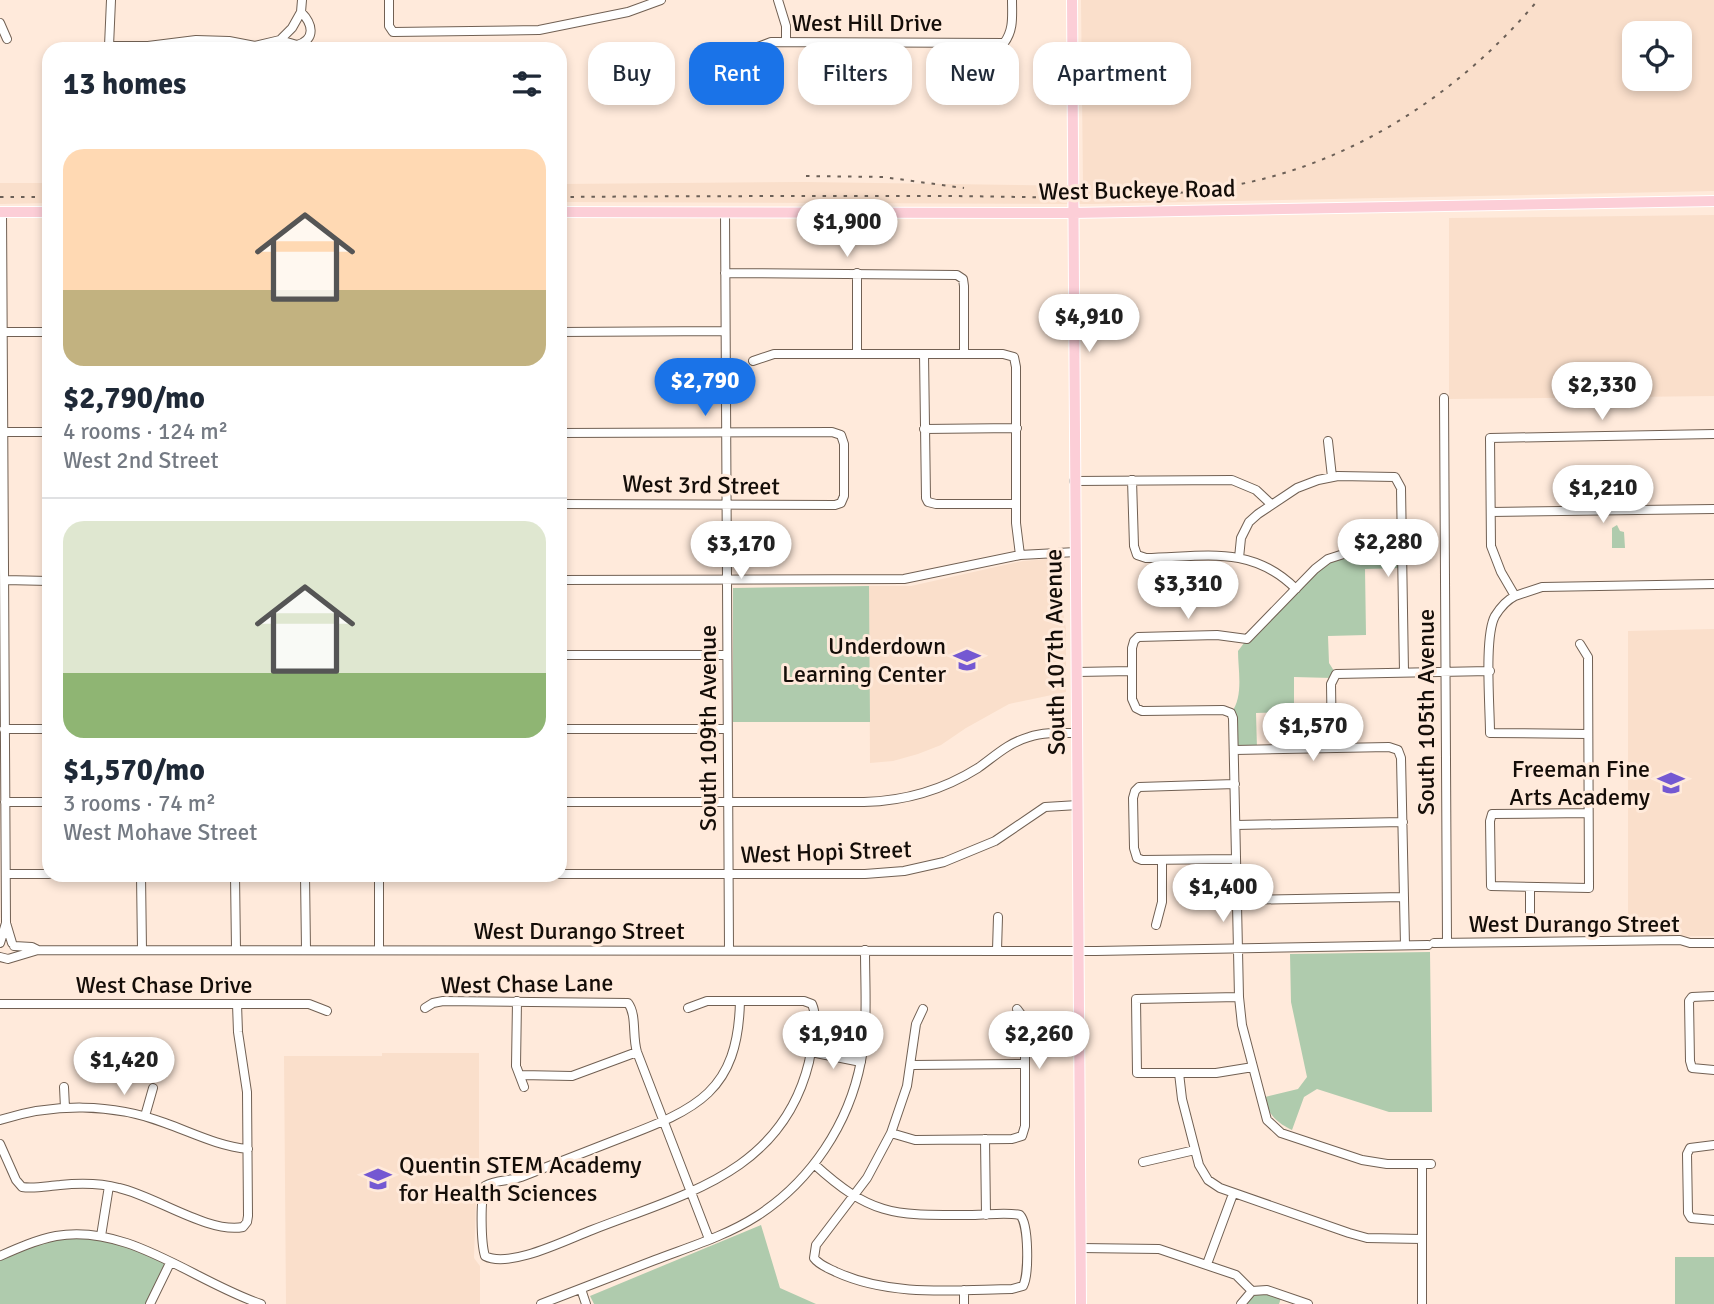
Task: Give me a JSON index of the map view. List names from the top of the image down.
{
  "streets": {
    "main road": ["West Buckeye Road", "South 107th Avenue"],
    "street": [
      "West Hill Drive",
      "West 3rd Street",
      "South 105th Avenue",
      "South 109th Avenue",
      "West Hopi Street",
      "West Durango Street",
      "West Chase Lane",
      "West Chase Drive"
    ]
  },
  "crossings": [
    ["West Buckeye Road", "South 107th Avenue"],
    ["West Buckeye Road", "South 109th Avenue"],
    ["West 3rd Street", "South 109th Avenue"],
    ["South 107th Avenue", "West Hopi Street"],
    ["South 107th Avenue", "West Durango Street"],
    ["South 105th Avenue", "West Durango Street"],
    ["South 109th Avenue", "West Hopi Street"],
    ["South 109th Avenue", "West Durango Street"]
  ],
  "places": {
    "school or university": ["Underdown Learning Center", "Freeman Fine Arts Academy", "Quentin STEM Academy for Health Sciences"]
  },
  "page": {
    "chip": [
      "Buy",
      "Rent",
      "Filters",
      "New",
      "Apartment"
    ],
    "heading": "13 homes",
    "list": [
      {
        "name": "$2,790/mo",
        "note": "4 rooms · 124 m² · West 2nd Street"
      },
      {
        "name": "$1,570/mo",
        "note": "3 rooms · 74 m² · West Mohave Street"
      }
    ],
    "price": [
      "$1,900",
      "$4,910",
      "$2,790",
      "$2,330",
      "$1,210",
      "$2,280",
      "$3,170",
      "$3,310",
      "$1,570",
      "$1,400",
      "$1,910",
      "$2,260",
      "$1,420"
    ]
  }
}
